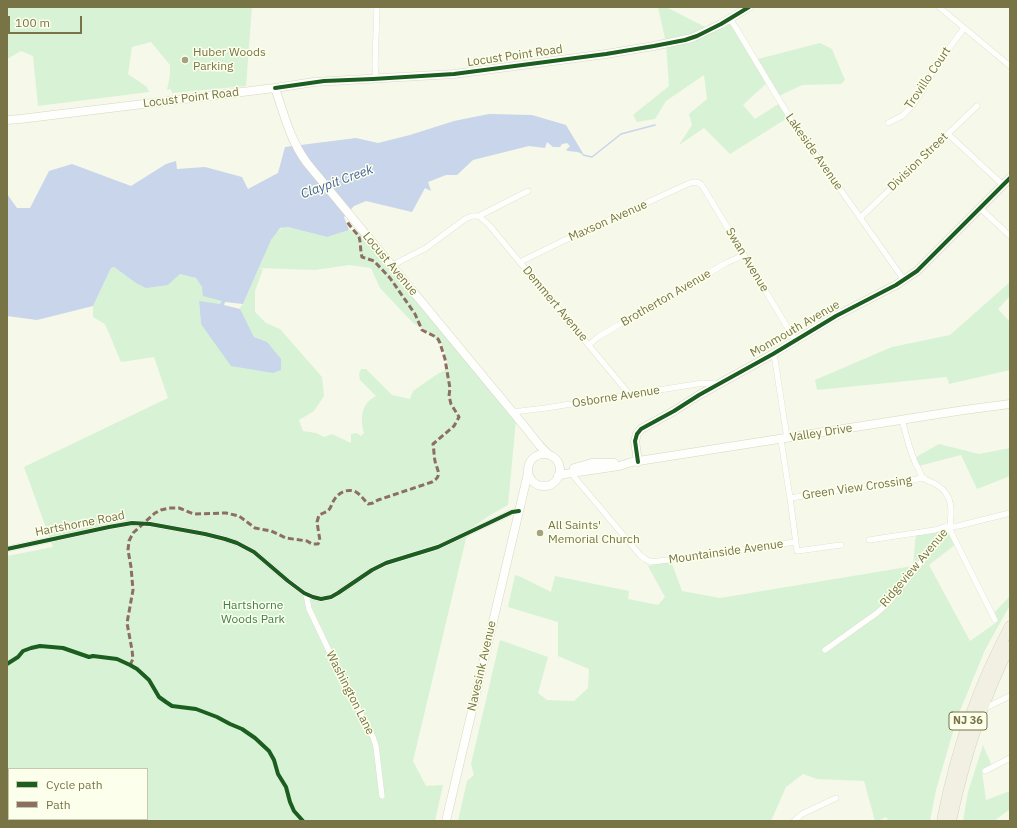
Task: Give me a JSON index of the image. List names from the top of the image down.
{
  "streets": {
    "highway": ["NJ 36"],
    "street": [
      "Locust Point Road",
      "Trovillo Court",
      "Lakeside Avenue",
      "Division Street",
      "Maxson Avenue",
      "Swan Avenue",
      "Locust Avenue",
      "Brotherton Avenue",
      "Demmert Avenue",
      "Monmouth Avenue",
      "Osborne Avenue",
      "Valley Drive",
      "Green View Crossing",
      "Hartshorne Road",
      "Mountainside Avenue",
      "Ridgeview Avenue",
      "Navesink Avenue",
      "Washington Lane"
    ]
  },
  "crossings": [
    ["Locust Point Road", "Lakeside Avenue"],
    ["Locust Point Road", "Locust Avenue"],
    ["Lakeside Avenue", "Division Street"],
    ["Lakeside Avenue", "Monmouth Avenue"],
    ["Maxson Avenue", "Swan Avenue"],
    ["Maxson Avenue", "Demmert Avenue"],
    ["Swan Avenue", "Brotherton Avenue"],
    ["Swan Avenue", "Monmouth Avenue"],
    ["Locust Avenue", "Osborne Avenue"],
    ["Locust Avenue", "Valley Drive"],
    ["Locust Avenue", "Navesink Avenue"],
    ["Brotherton Avenue", "Demmert Avenue"],
    ["Demmert Avenue", "Osborne Avenue"],
    ["Monmouth Avenue", "Osborne Avenue"],
    ["Monmouth Avenue", "Valley Drive"],
    ["Valley Drive", "Mountainside Avenue"],
    ["Valley Drive", "Ridgeview Avenue"],
    ["Valley Drive", "Navesink Avenue"],
    ["Green View Crossing", "Ridgeview Avenue"],
    ["Hartshorne Road", "Washington Lane"]
  ],
  "water": ["Claypit Creek"],
  "parks": ["Hartshorne Woods Park"],
  "places": ["Huber Woods Parking", "All Saints' Memorial Church"],
  "legend": ["Cycle path", "Path"],
  "scale_bar": "100 m"
}
